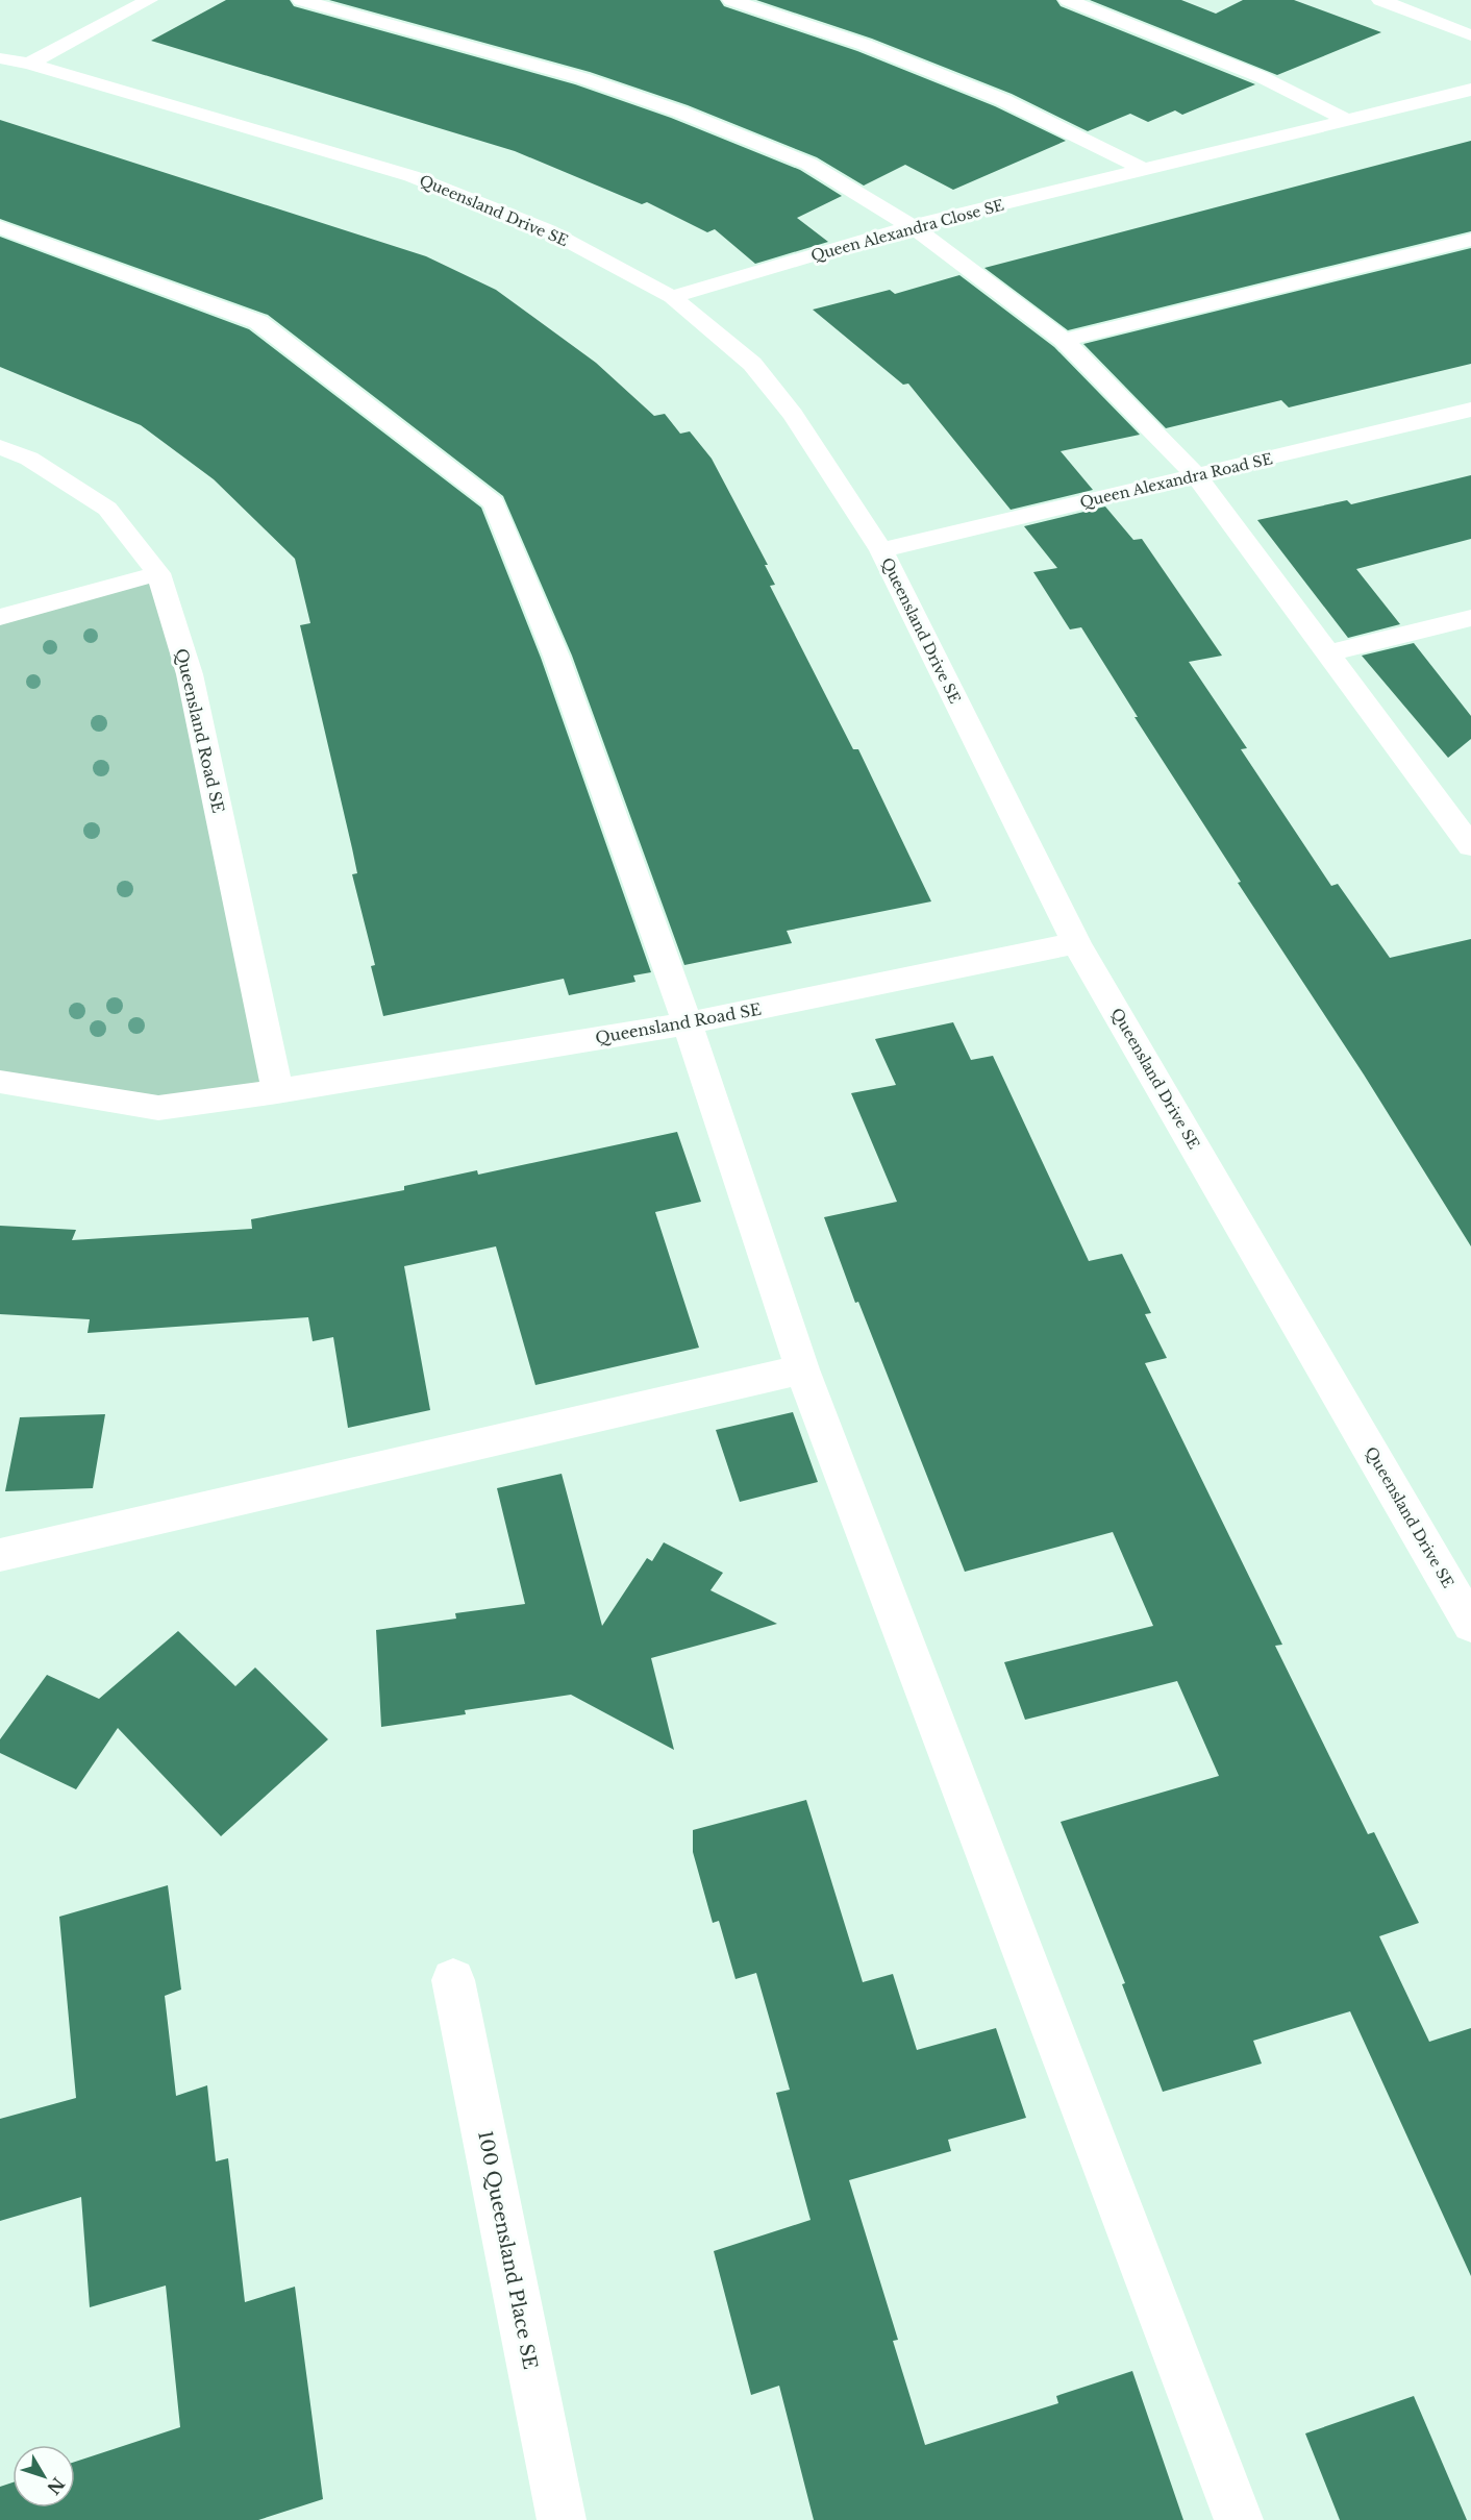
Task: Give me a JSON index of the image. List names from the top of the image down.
{
  "streets": {
    "street": [
      "Queensland Drive SE",
      "Queen Alexandra Close SE",
      "Queen Alexandra Road SE",
      "Queensland Road SE",
      "100 Queensland Place SE"
    ]
  },
  "crossings": [
    ["Queensland Drive SE", "Queen Alexandra Close SE"],
    ["Queensland Drive SE", "Queen Alexandra Road SE"],
    ["Queensland Drive SE", "Queensland Road SE"]
  ],
  "north": "bottom right"
}
